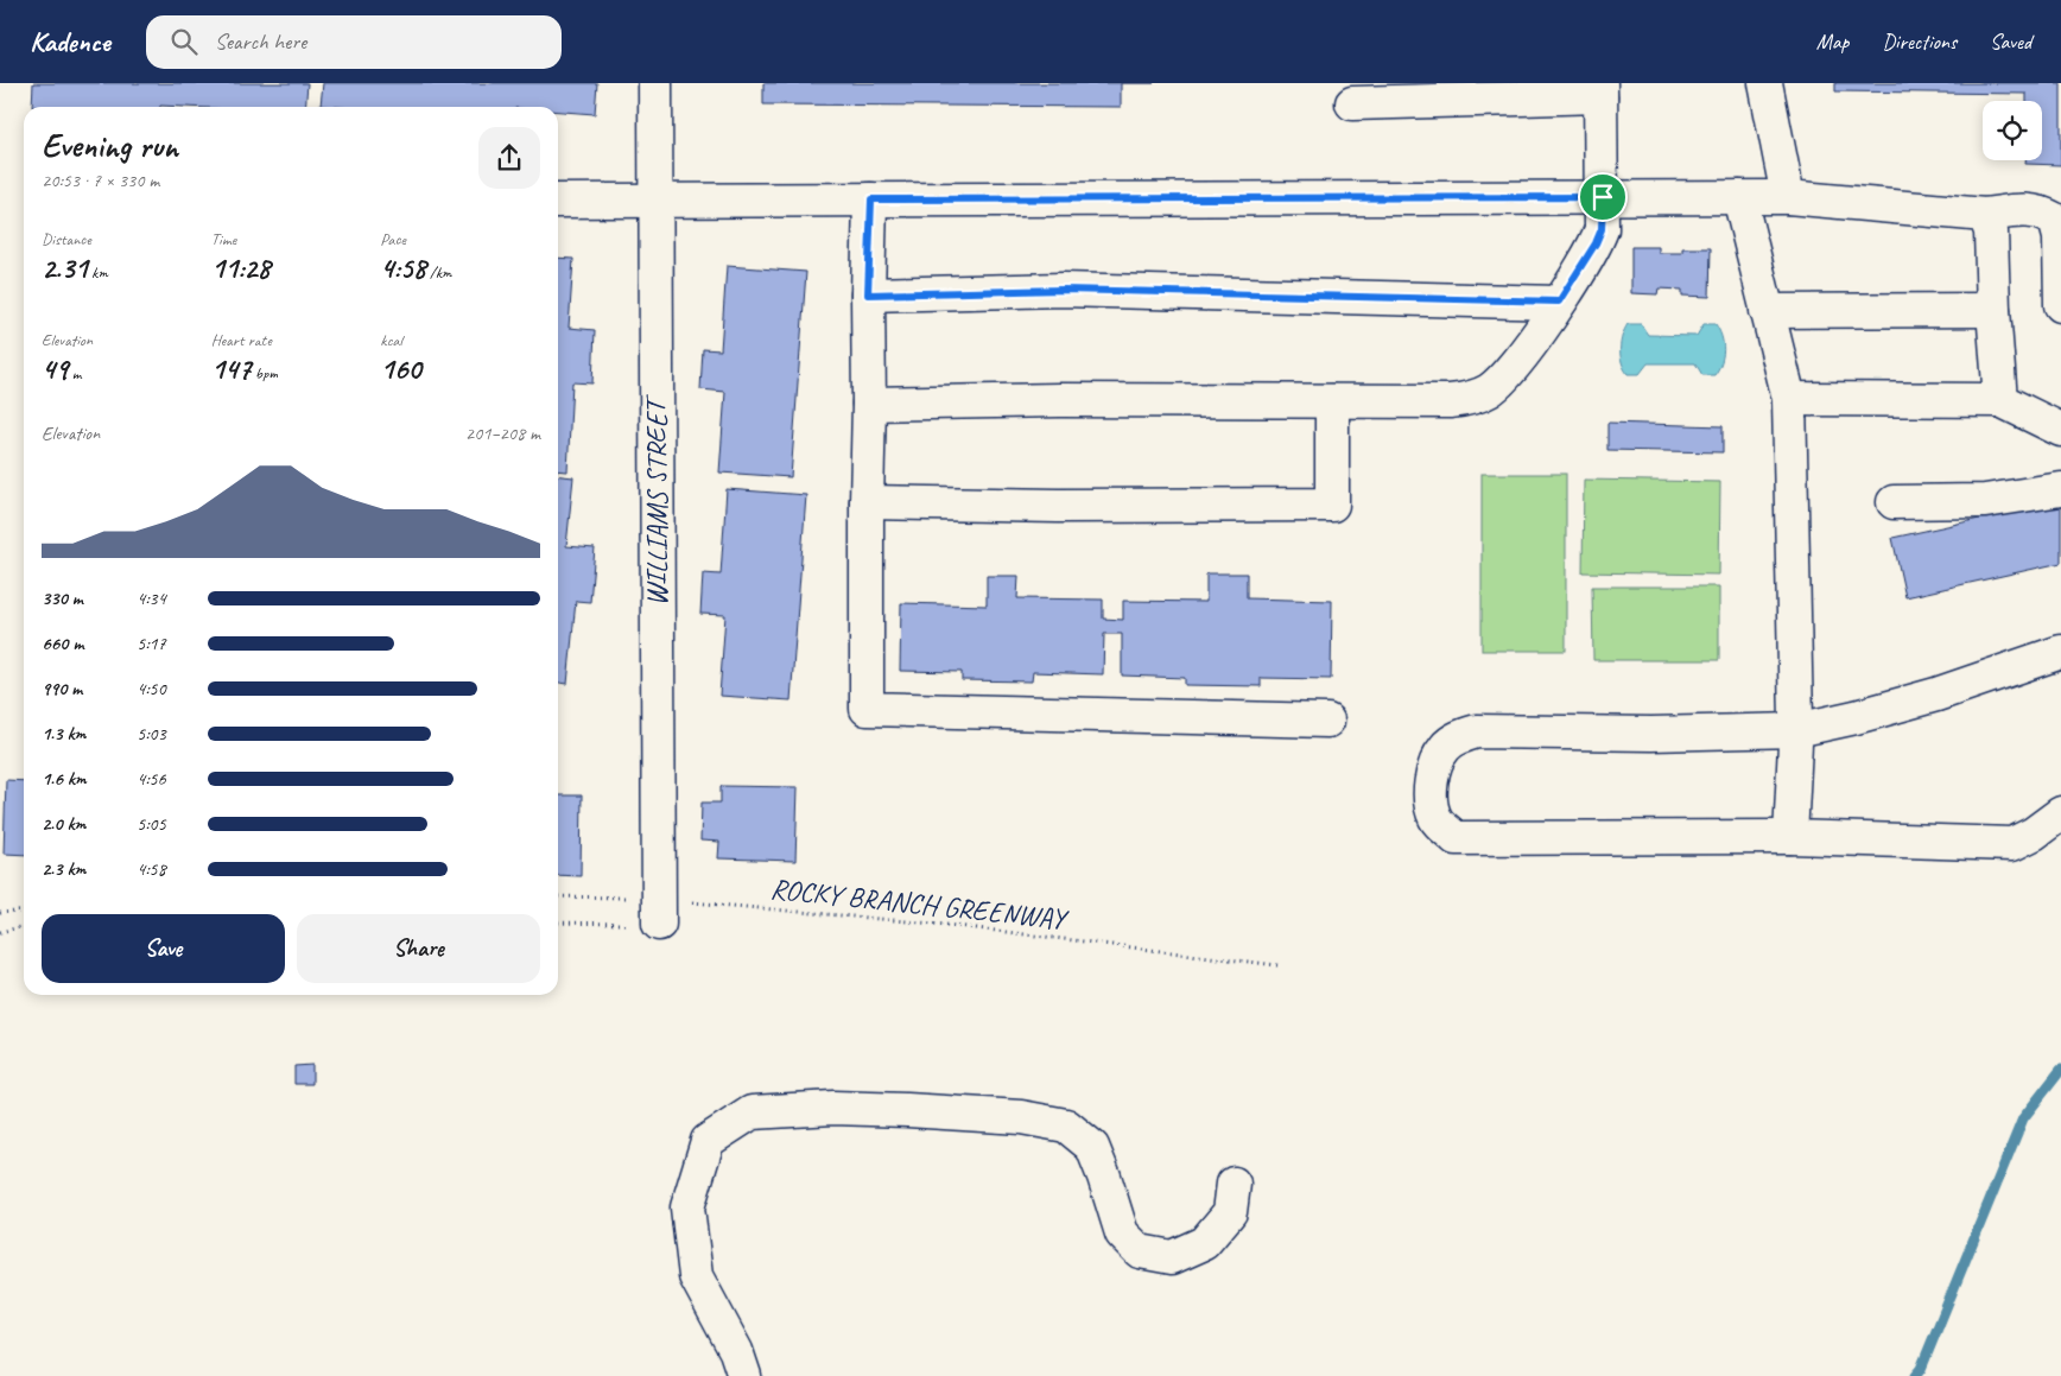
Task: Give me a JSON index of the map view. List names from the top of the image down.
{
  "streets": {
    "street": ["WILLIAMS STREET"],
    "path": ["ROCKY BRANCH GREENWAY"]
  },
  "crossings": [
    ["WILLIAMS STREET", "ROCKY BRANCH GREENWAY"]
  ],
  "page": {
    "header": "Kadence",
    "search": "Search here",
    "nav": ["Map", "Directions", "Saved"],
    "heading": ["Evening run", "20:53 · 7 × 330 m"],
    "stats": [
      ["Distance", "2.31 km"],
      ["Time", "11:28"],
      ["Pace", "4:58 /km"],
      ["Elevation", "49 m"],
      ["Heart rate", "147 bpm"],
      ["kcal", "160"]
    ],
    "chart": ["Elevation", "201–208 m"],
    "list": [
      {
        "name": "330 m",
        "note": "4:34"
      },
      {
        "name": "660 m",
        "note": "5:17"
      },
      {
        "name": "990 m",
        "note": "4:50"
      },
      {
        "name": "1.3 km",
        "note": "5:03"
      },
      {
        "name": "1.6 km",
        "note": "4:56"
      },
      {
        "name": "2.0 km",
        "note": "5:05"
      },
      {
        "name": "2.3 km",
        "note": "4:58"
      }
    ],
    "buttons": ["Save", "Share"]
  }
}
